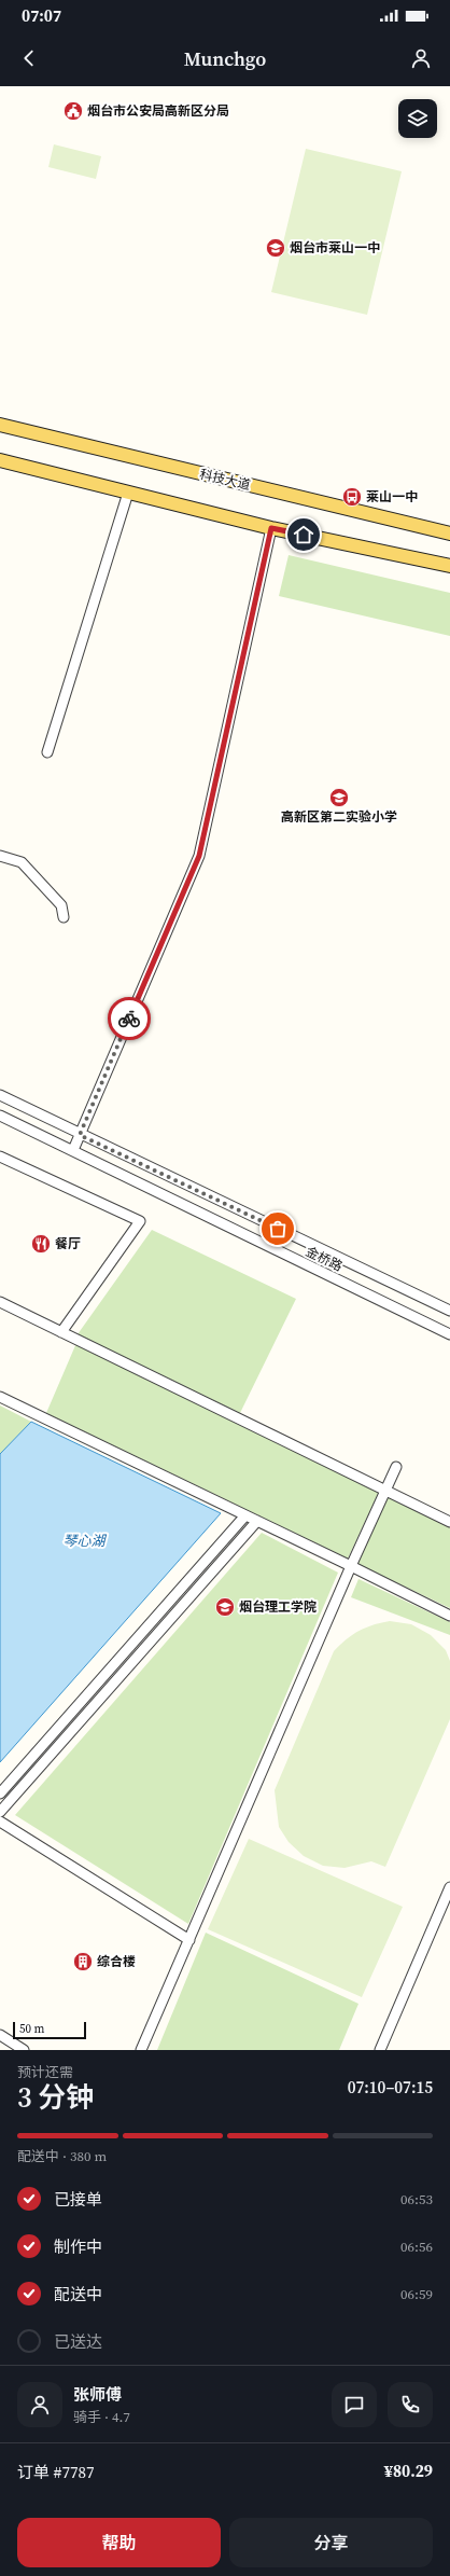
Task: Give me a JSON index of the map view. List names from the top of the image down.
{
  "streets": {
    "main road": ["科技大道"],
    "street": ["金桥路"]
  },
  "water": ["琴心湖"],
  "places": {
    "public building": ["烟台市公安局高新区分局"],
    "school or university": ["烟台市莱山一中", "高新区第二实验小学", "烟台理工学院"],
    "bus stop": ["莱山一中"],
    "restaurant": ["餐厅"],
    "building": ["综合楼"]
  },
  "scale_bar": "50 m",
  "page": {
    "status": "07:07",
    "header": "Munchgo",
    "scale": "50 m",
    "heading": ["3 分钟", "预计还需", "07:10–07:15"],
    "panel": [
      "张师傅",
      "骑手 · 4.7",
      "订单 #7787",
      "¥80.29"
    ],
    "bar": "配送中 · 380 m",
    "list": [
      ["已接单", "06:53"],
      ["制作中", "06:56"],
      ["配送中", "06:59"],
      "已送达"
    ],
    "buttons": ["帮助", "分享"]
  }
}
